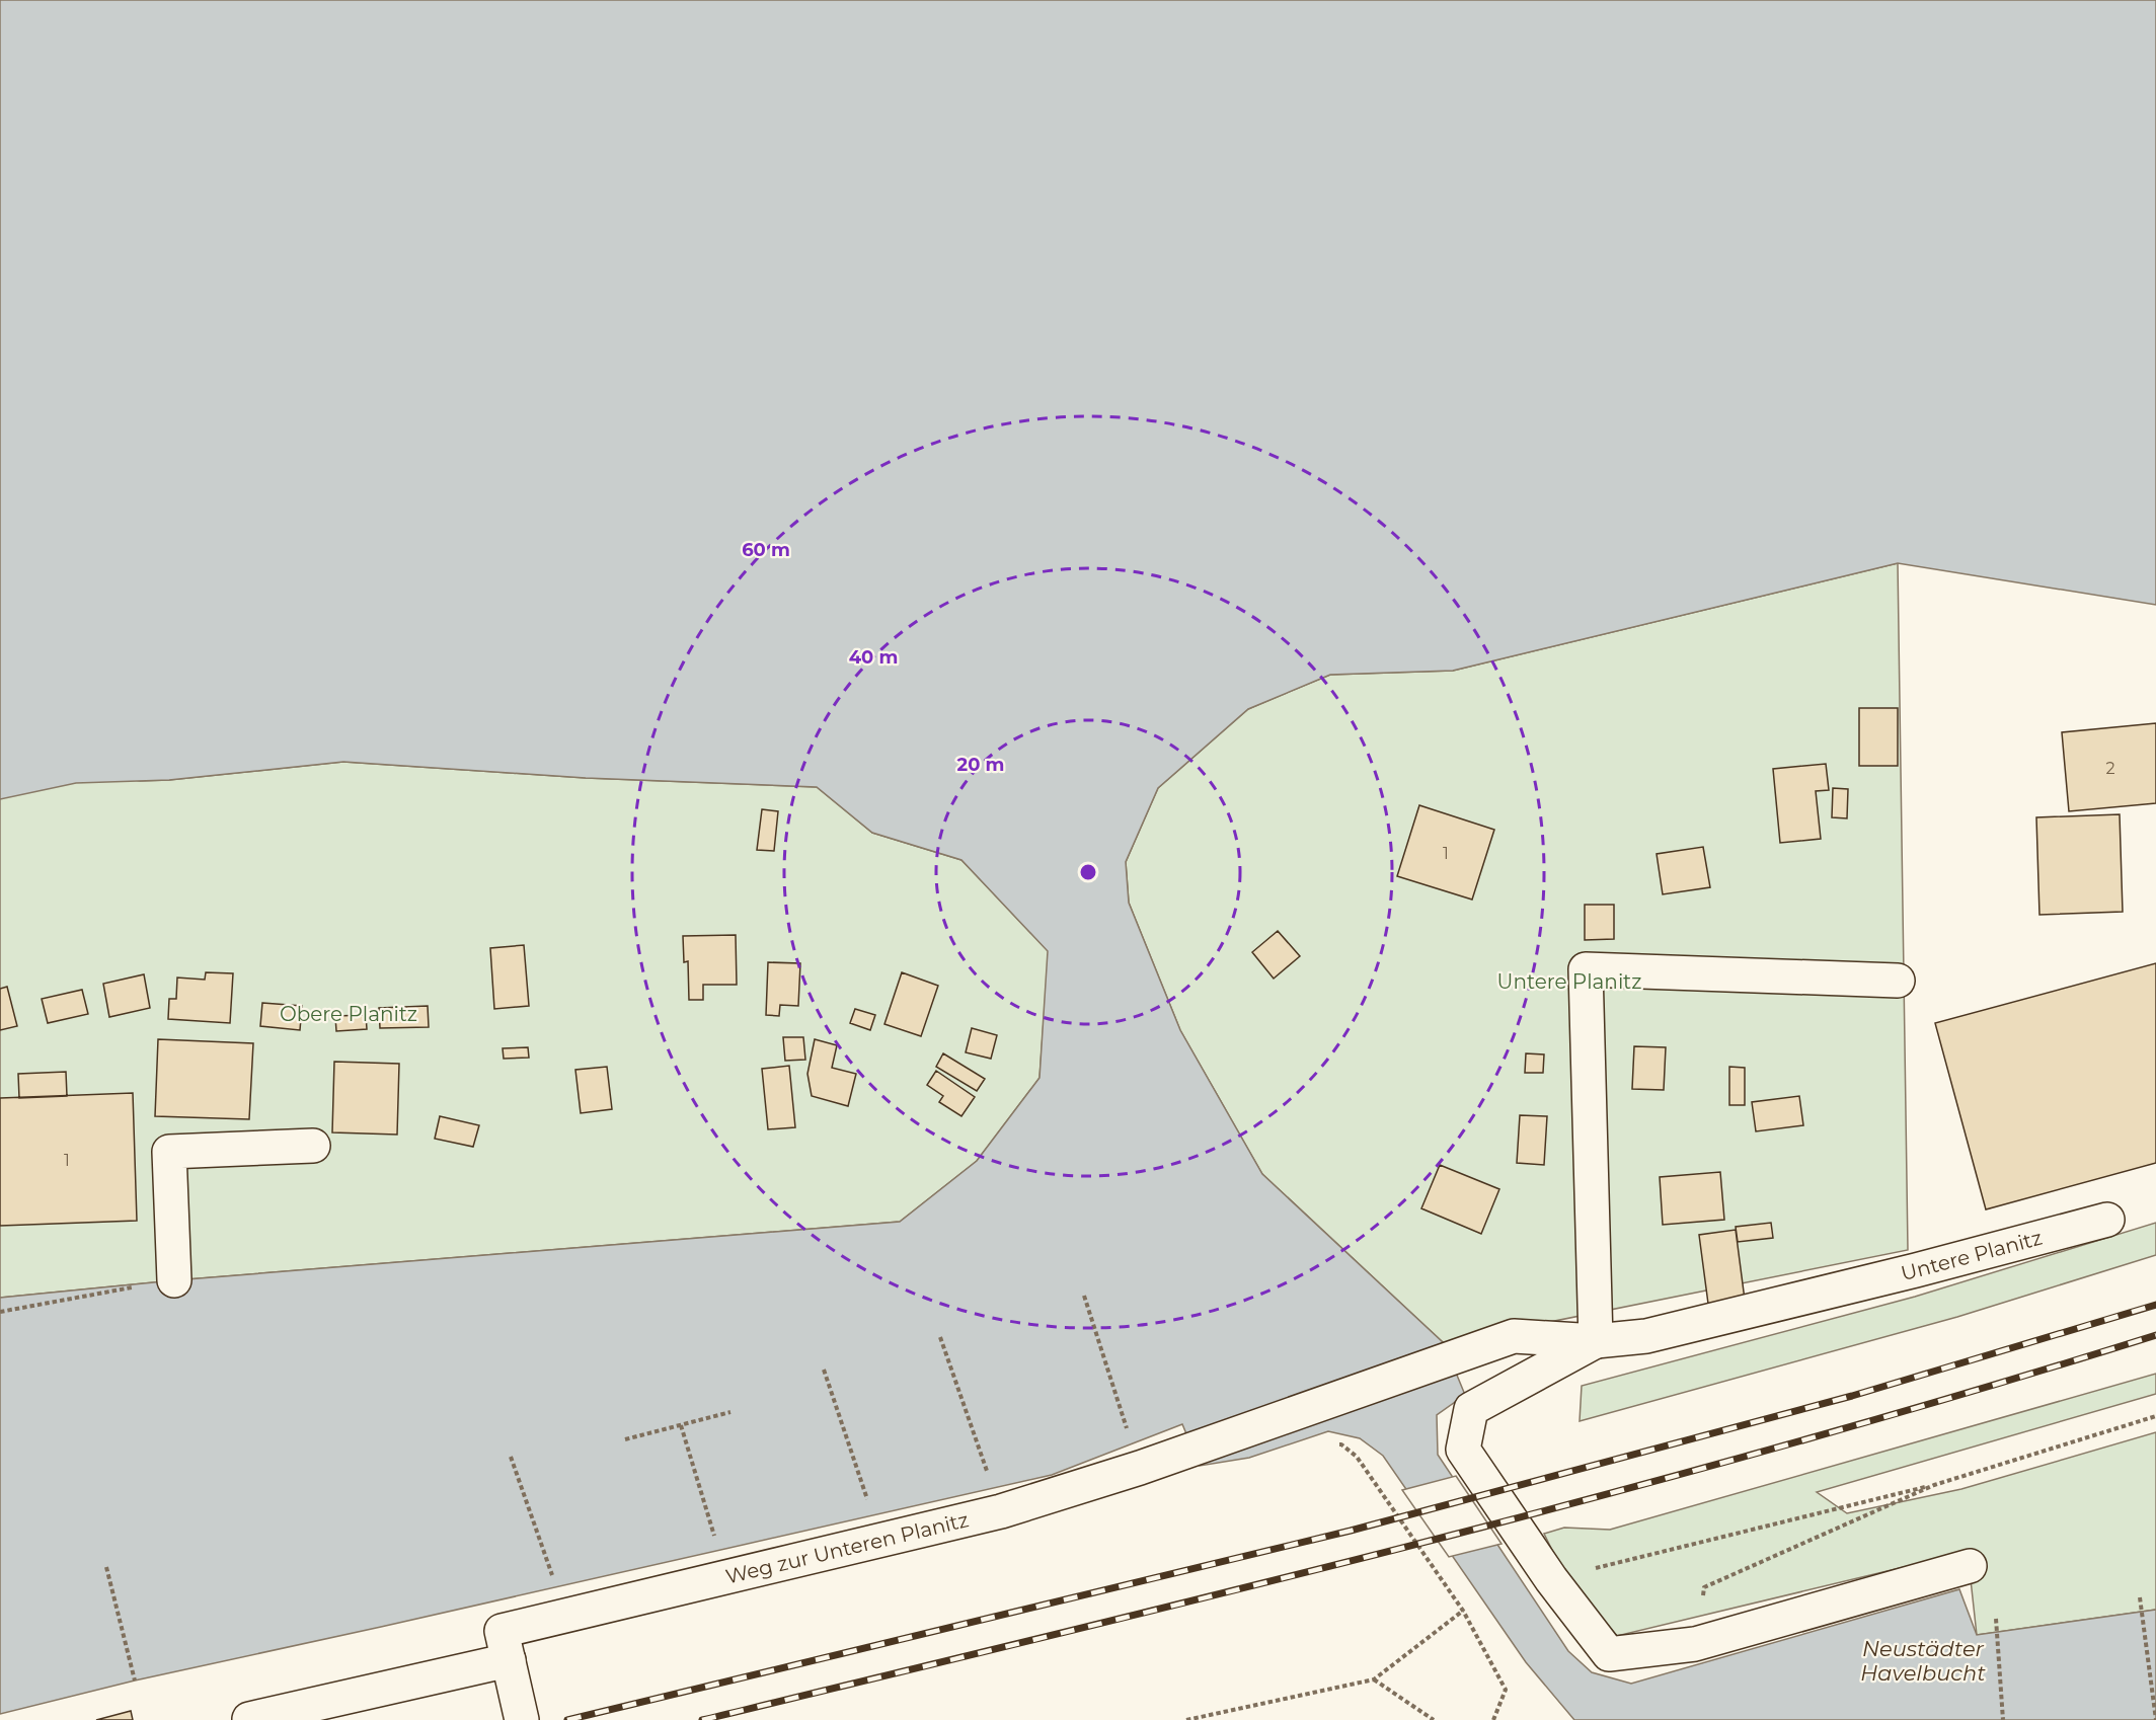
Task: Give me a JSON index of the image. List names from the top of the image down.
{
  "streets": {
    "lane": ["Untere Planitz", "Weg zur Unteren Planitz"]
  },
  "crossings": [
    ["Untere Planitz", "Weg zur Unteren Planitz"]
  ],
  "water": ["Neustädter Havelbucht"],
  "parks": ["Untere Planitz", "Obere Planitz"],
  "house_numbers": ["2", "1", "1"],
  "rings": ["60 m", "40 m", "20 m"]
}
